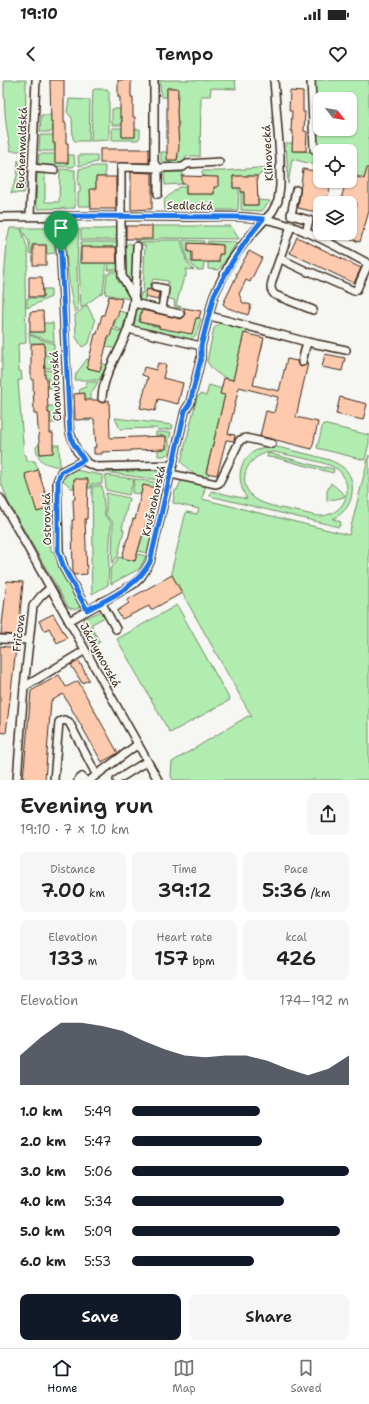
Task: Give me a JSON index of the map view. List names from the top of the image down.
{
  "streets": {
    "street": [
      "Buchenwaldská",
      "Klínovecká",
      "Sedlecká",
      "Chomutovská",
      "Krušnohorská",
      "Ostrovská",
      "Fričova",
      "Jáchymovská"
    ]
  },
  "crossings": [
    ["Buchenwaldská", "Sedlecká"],
    ["Klínovecká", "Sedlecká"],
    ["Klínovecká", "Krušnohorská"],
    ["Sedlecká", "Chomutovská"],
    ["Sedlecká", "Krušnohorská"],
    ["Chomutovská", "Ostrovská"],
    ["Krušnohorská", "Ostrovská"],
    ["Krušnohorská", "Jáchymovská"],
    ["Fričova", "Jáchymovská"]
  ],
  "north": "bottom right",
  "page": {
    "status": "19:10",
    "header": "Tempo",
    "heading": ["Evening run", "19:10 · 7 × 1.0 km"],
    "stats": [
      ["Distance", "7.00 km"],
      ["Time", "39:12"],
      ["Pace", "5:36 /km"],
      ["Elevation", "133 m"],
      ["Heart rate", "157 bpm"],
      ["kcal", "426"]
    ],
    "chart": ["Elevation", "174–192 m"],
    "list": [
      {
        "name": "1.0 km",
        "note": "5:49"
      },
      {
        "name": "2.0 km",
        "note": "5:47"
      },
      {
        "name": "3.0 km",
        "note": "5:06"
      },
      {
        "name": "4.0 km",
        "note": "5:34"
      },
      {
        "name": "5.0 km",
        "note": "5:09"
      },
      {
        "name": "6.0 km",
        "note": "5:53"
      }
    ],
    "buttons": ["Save", "Share"],
    "tabs": ["Home", "Map", "Saved"]
  }
}
